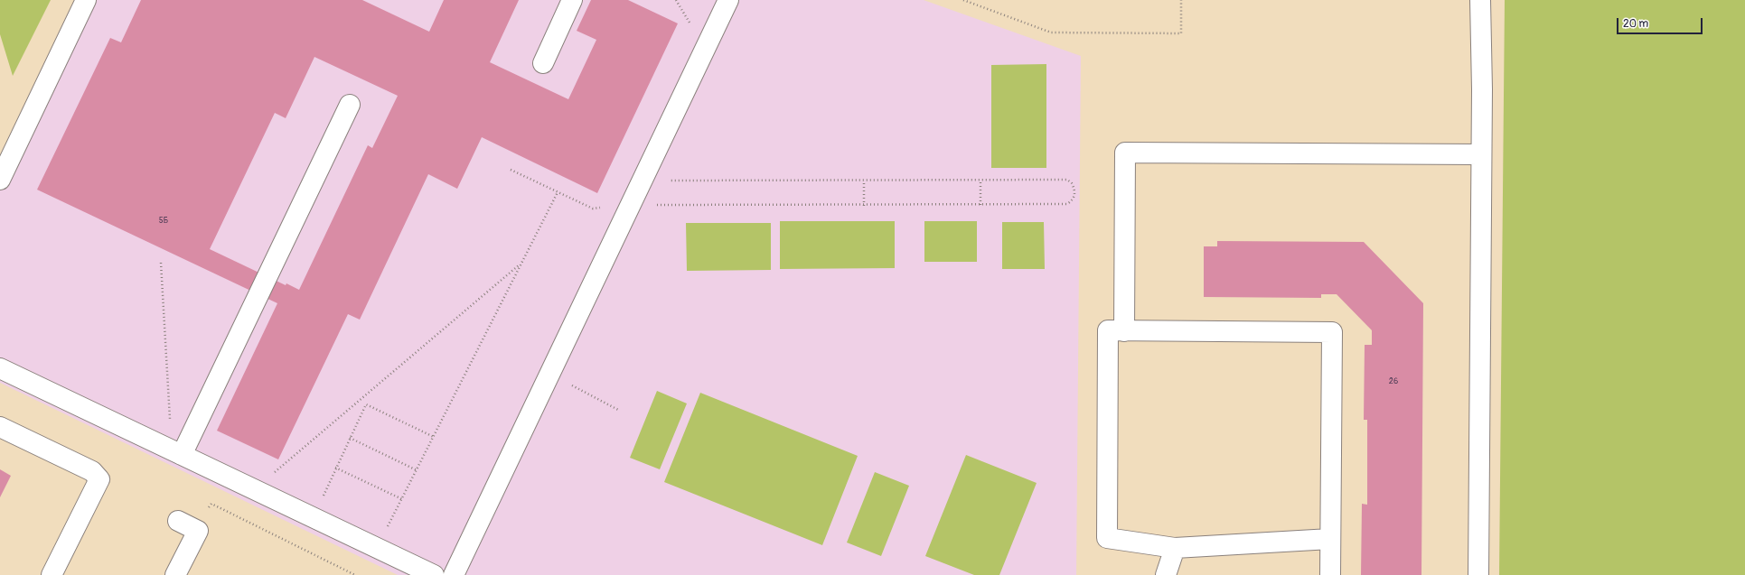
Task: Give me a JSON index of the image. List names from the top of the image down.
{
  "house_numbers": ["5Б", "26"],
  "scale_bar": "20 m"
}
